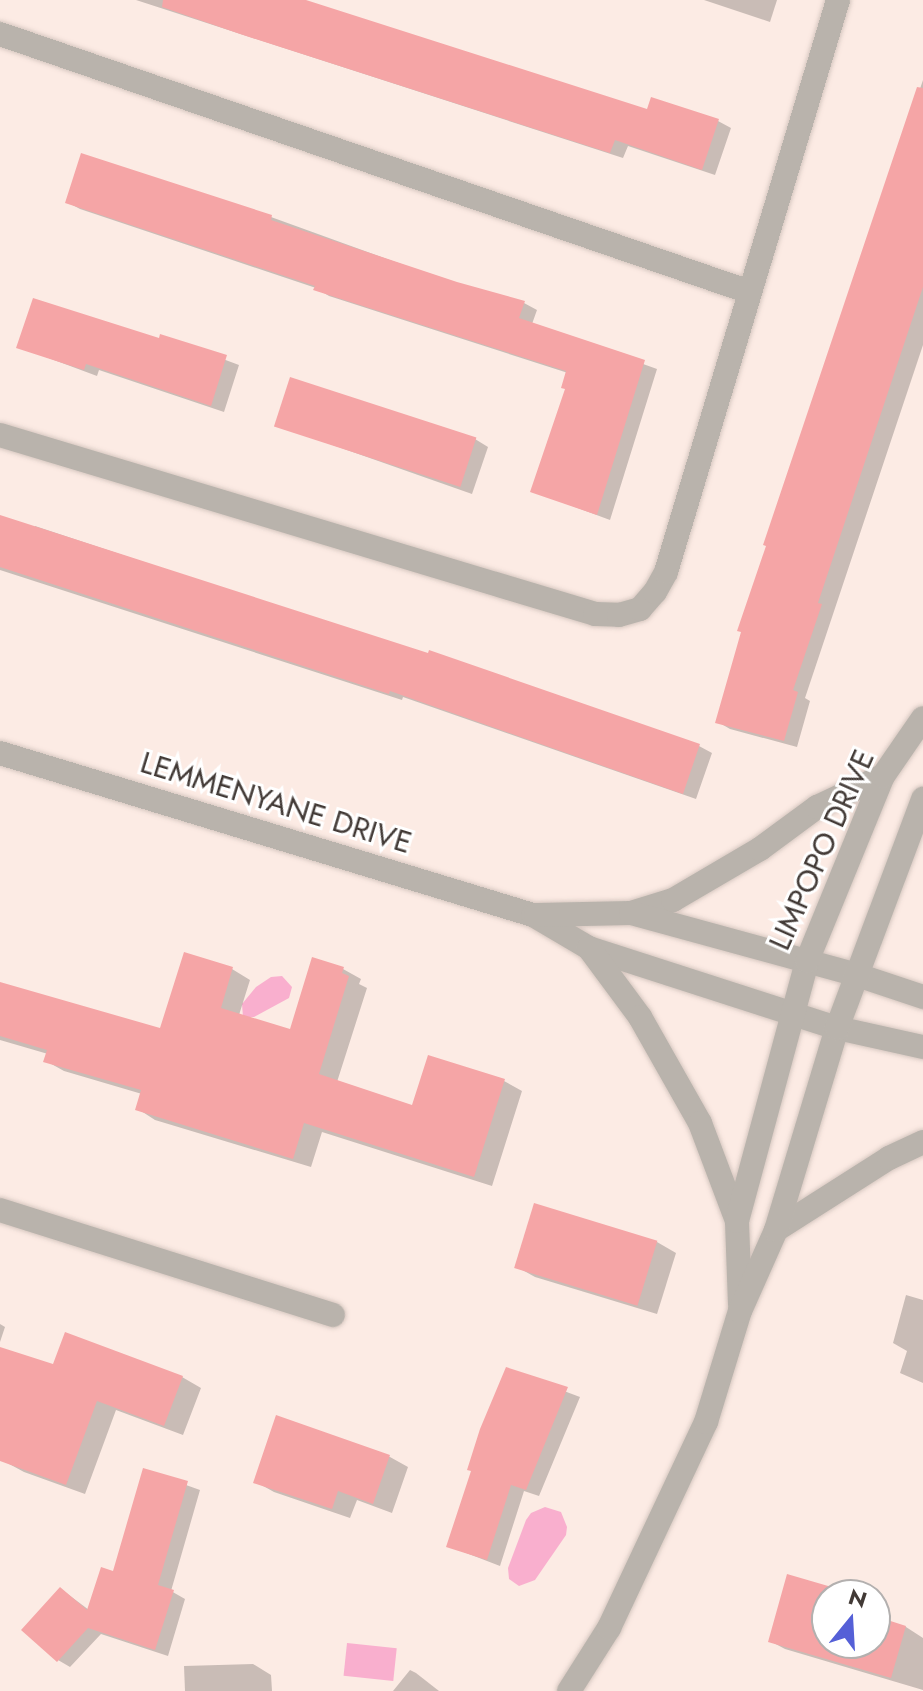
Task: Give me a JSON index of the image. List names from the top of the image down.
{
  "streets": {
    "street": ["LEMMENYANE DRIVE", "LIMPOPO DRIVE"]
  },
  "north": "top"
}
